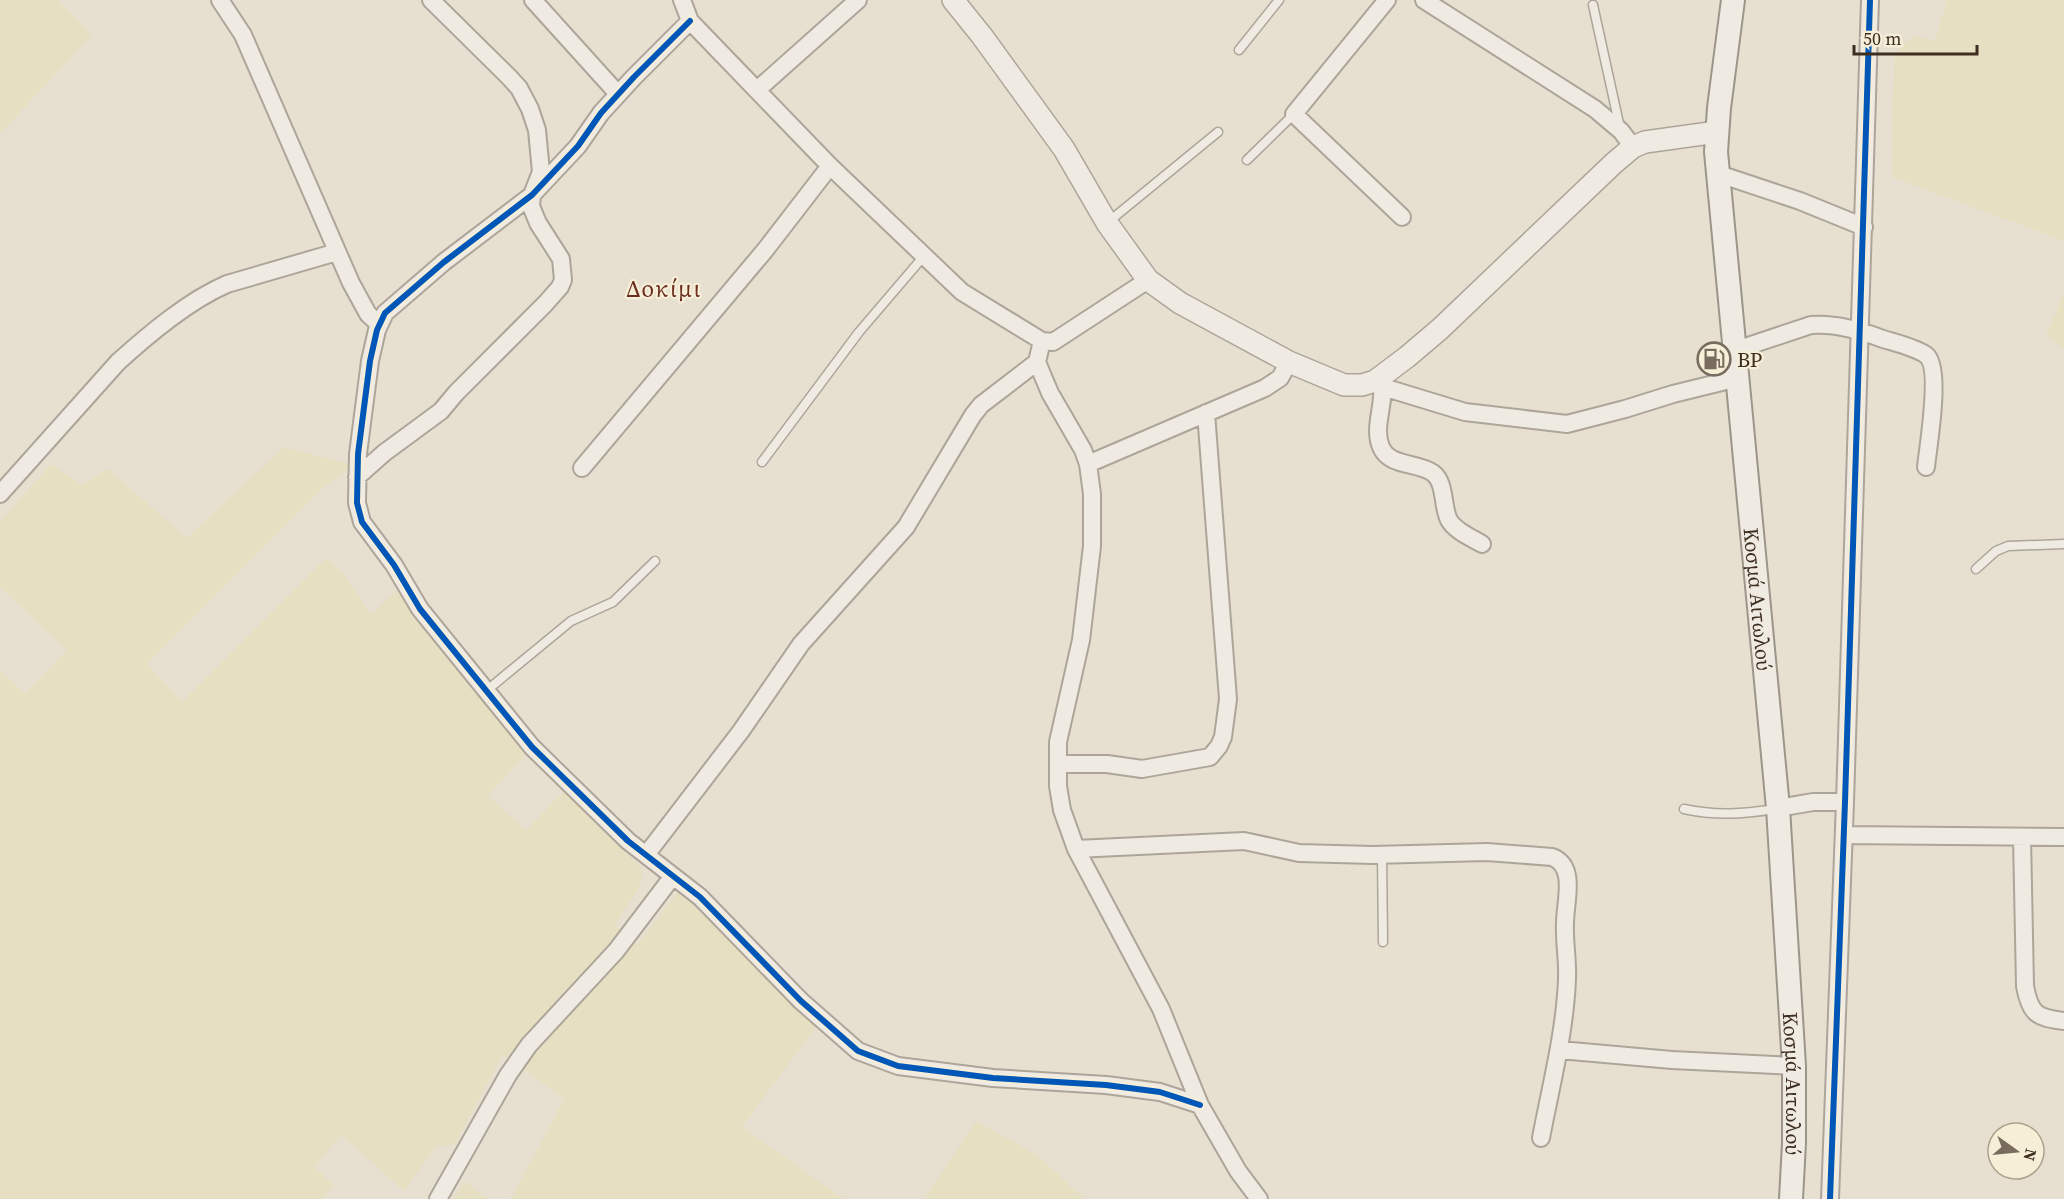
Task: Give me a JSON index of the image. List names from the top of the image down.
{
  "streets": {
    "main road": ["Κοσμά Αιτωλού"]
  },
  "districts": ["Δοκίμι"],
  "places": {
    "fuel station": ["BP"]
  },
  "scale_bar": "50 m",
  "north": "right"
}
